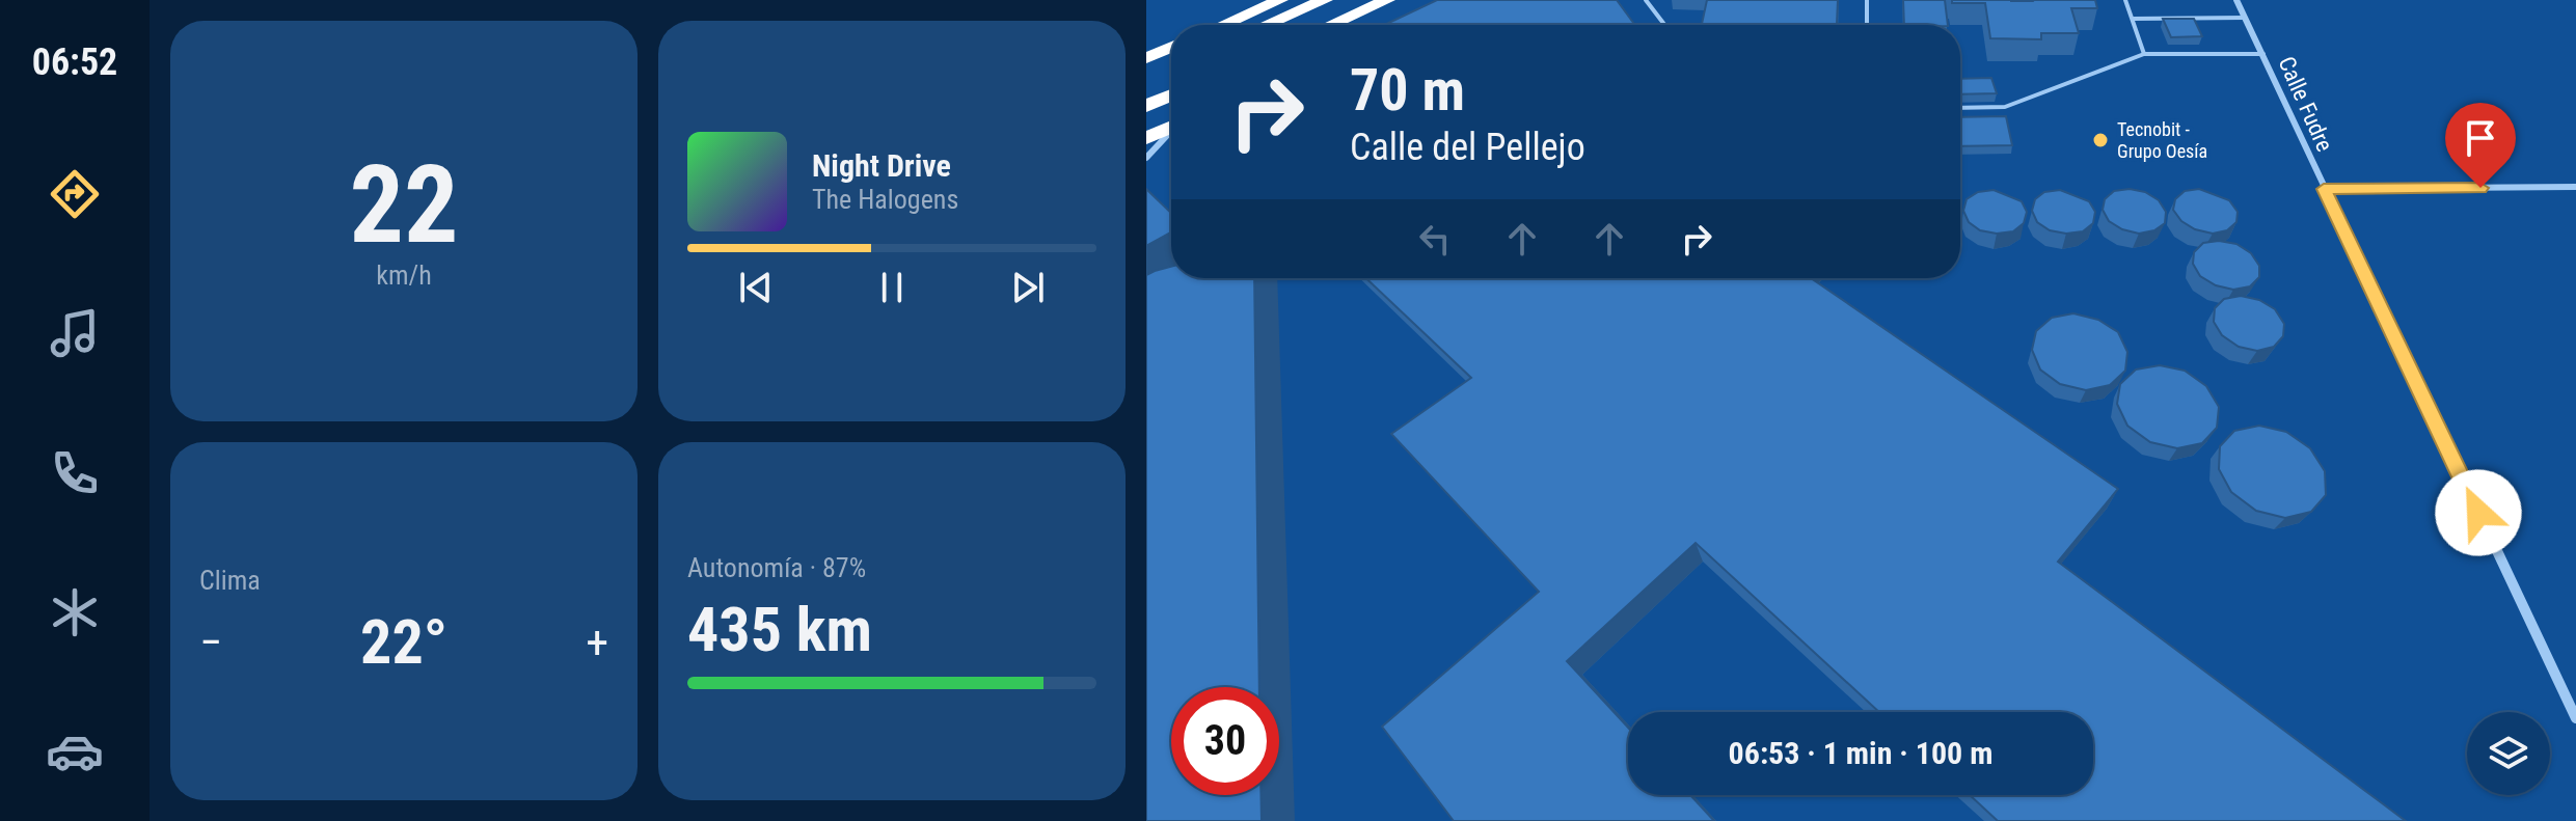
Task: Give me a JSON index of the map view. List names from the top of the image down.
{
  "streets": {
    "street": ["Calle Fudre"]
  },
  "places": ["Tecnobit - Grupo Oesía"],
  "page": {
    "tabs": "06:52",
    "tile": [
      ["22", "km/h"],
      "Clima",
      ["Autonomía · 87%", "435 km"]
    ],
    "turn": ["70 m", "Calle del Pellejo"],
    "song": ["Night Drive", "The Halogens"],
    "heat": ["−", "22°", "+"],
    "limit": "30",
    "trip": "06:53 · 1 min · 100 m"
  }
}
